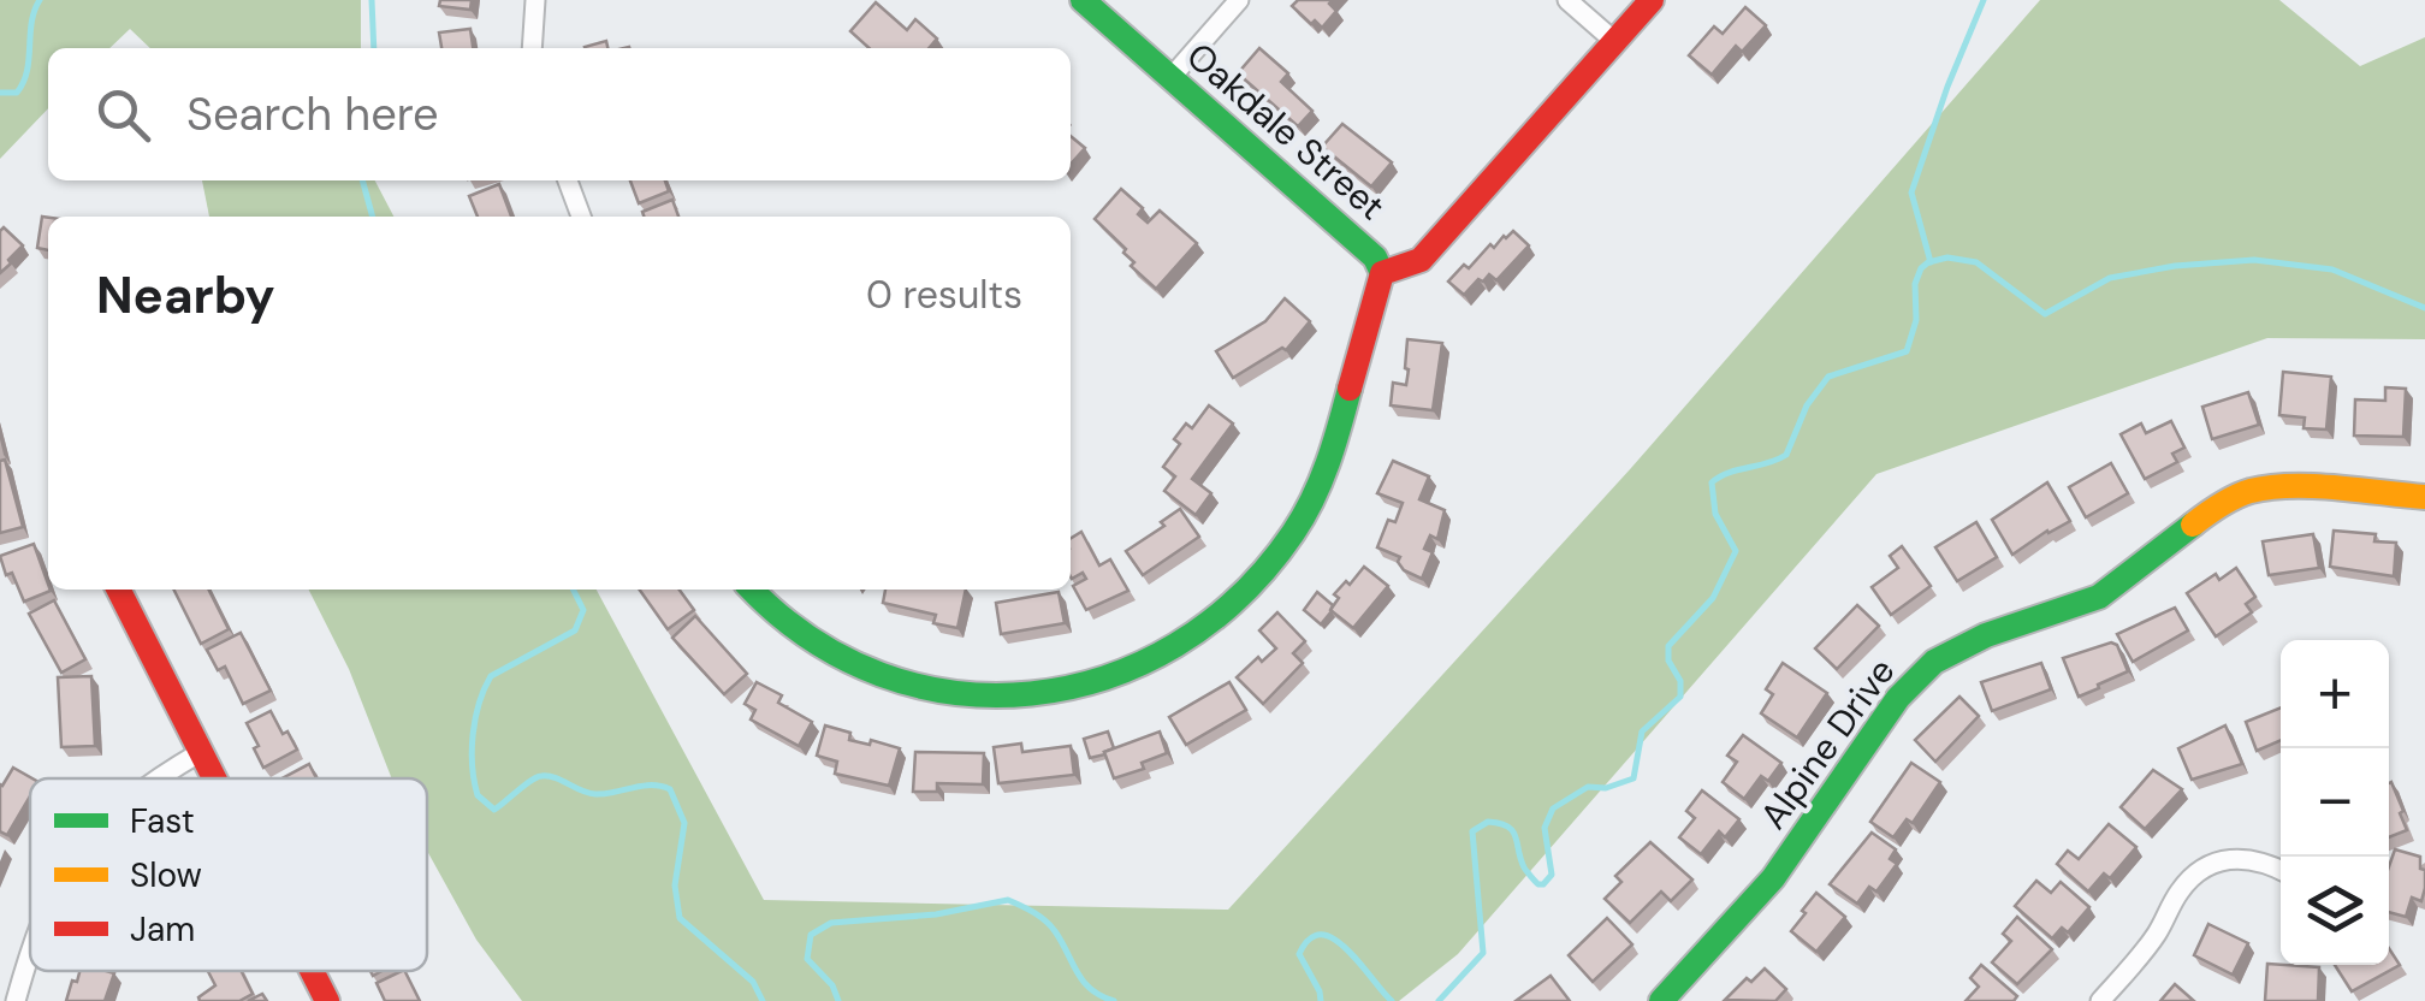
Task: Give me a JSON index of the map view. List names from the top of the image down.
{
  "streets": {
    "street": ["Oakdale Street", "Alpine Drive"]
  },
  "legend": ["Fast", "Slow", "Jam"],
  "page": {
    "search": "Search here",
    "heading": ["Nearby", "0 results"],
    "map_buttons": ["+", "−"]
  }
}
